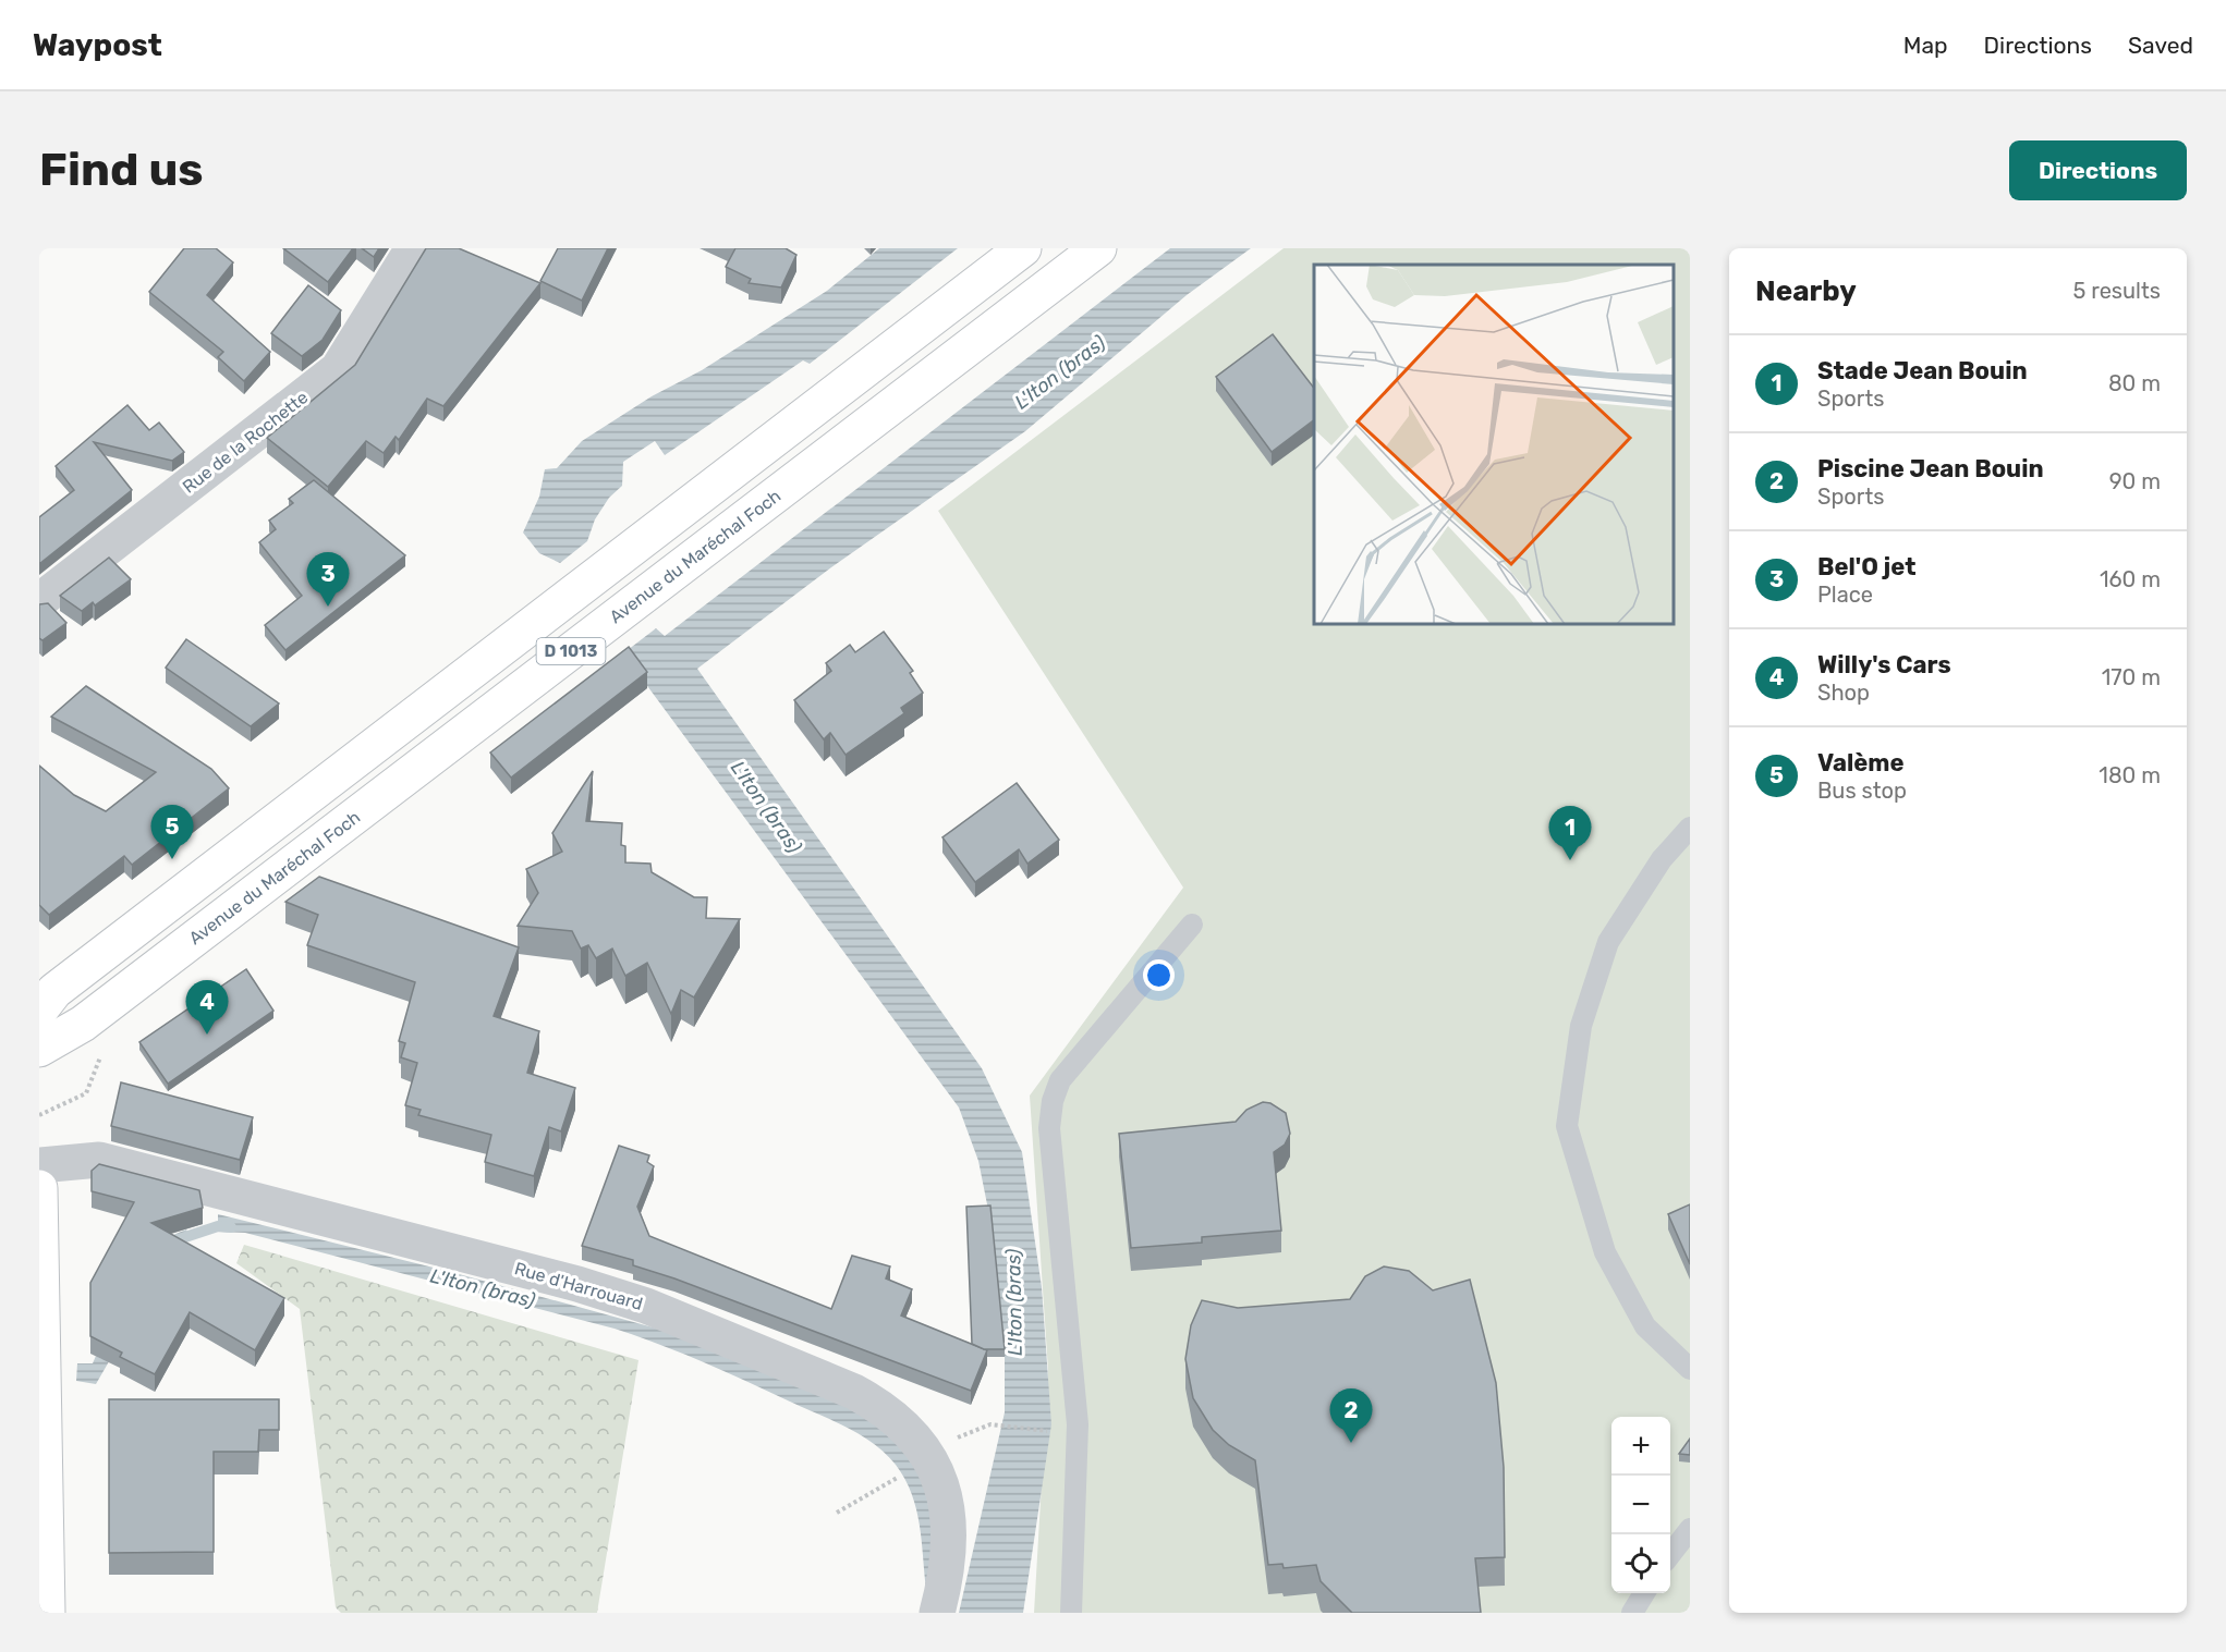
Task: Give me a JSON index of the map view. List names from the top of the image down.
{
  "streets": {
    "main road": ["Avenue du Maréchal Foch", "D 1013"],
    "street": ["Rue de la Rochette", "Rue d'Harrouard"]
  },
  "water": ["L'Iton (bras)"],
  "page": {
    "header": "Waypost",
    "nav": ["Map", "Directions", "Saved"],
    "buttons": "Directions",
    "title": "Find us",
    "heading": ["Nearby", "5 results"],
    "list": [
      {
        "mark": "1",
        "name": "Stade Jean Bouin",
        "note": "Sports",
        "value": "80 m"
      },
      {
        "mark": "2",
        "name": "Piscine Jean Bouin",
        "note": "Sports",
        "value": "90 m"
      },
      {
        "mark": "3",
        "name": "Bel'O jet",
        "note": "Place",
        "value": "160 m"
      },
      {
        "mark": "4",
        "name": "Willy's Cars",
        "note": "Shop",
        "value": "170 m"
      },
      {
        "mark": "5",
        "name": "Valème",
        "note": "Bus stop",
        "value": "180 m"
      }
    ],
    "pins": [
      "3",
      "5",
      "1",
      "4",
      "2"
    ],
    "map_buttons": ["+", "−"]
  }
}
